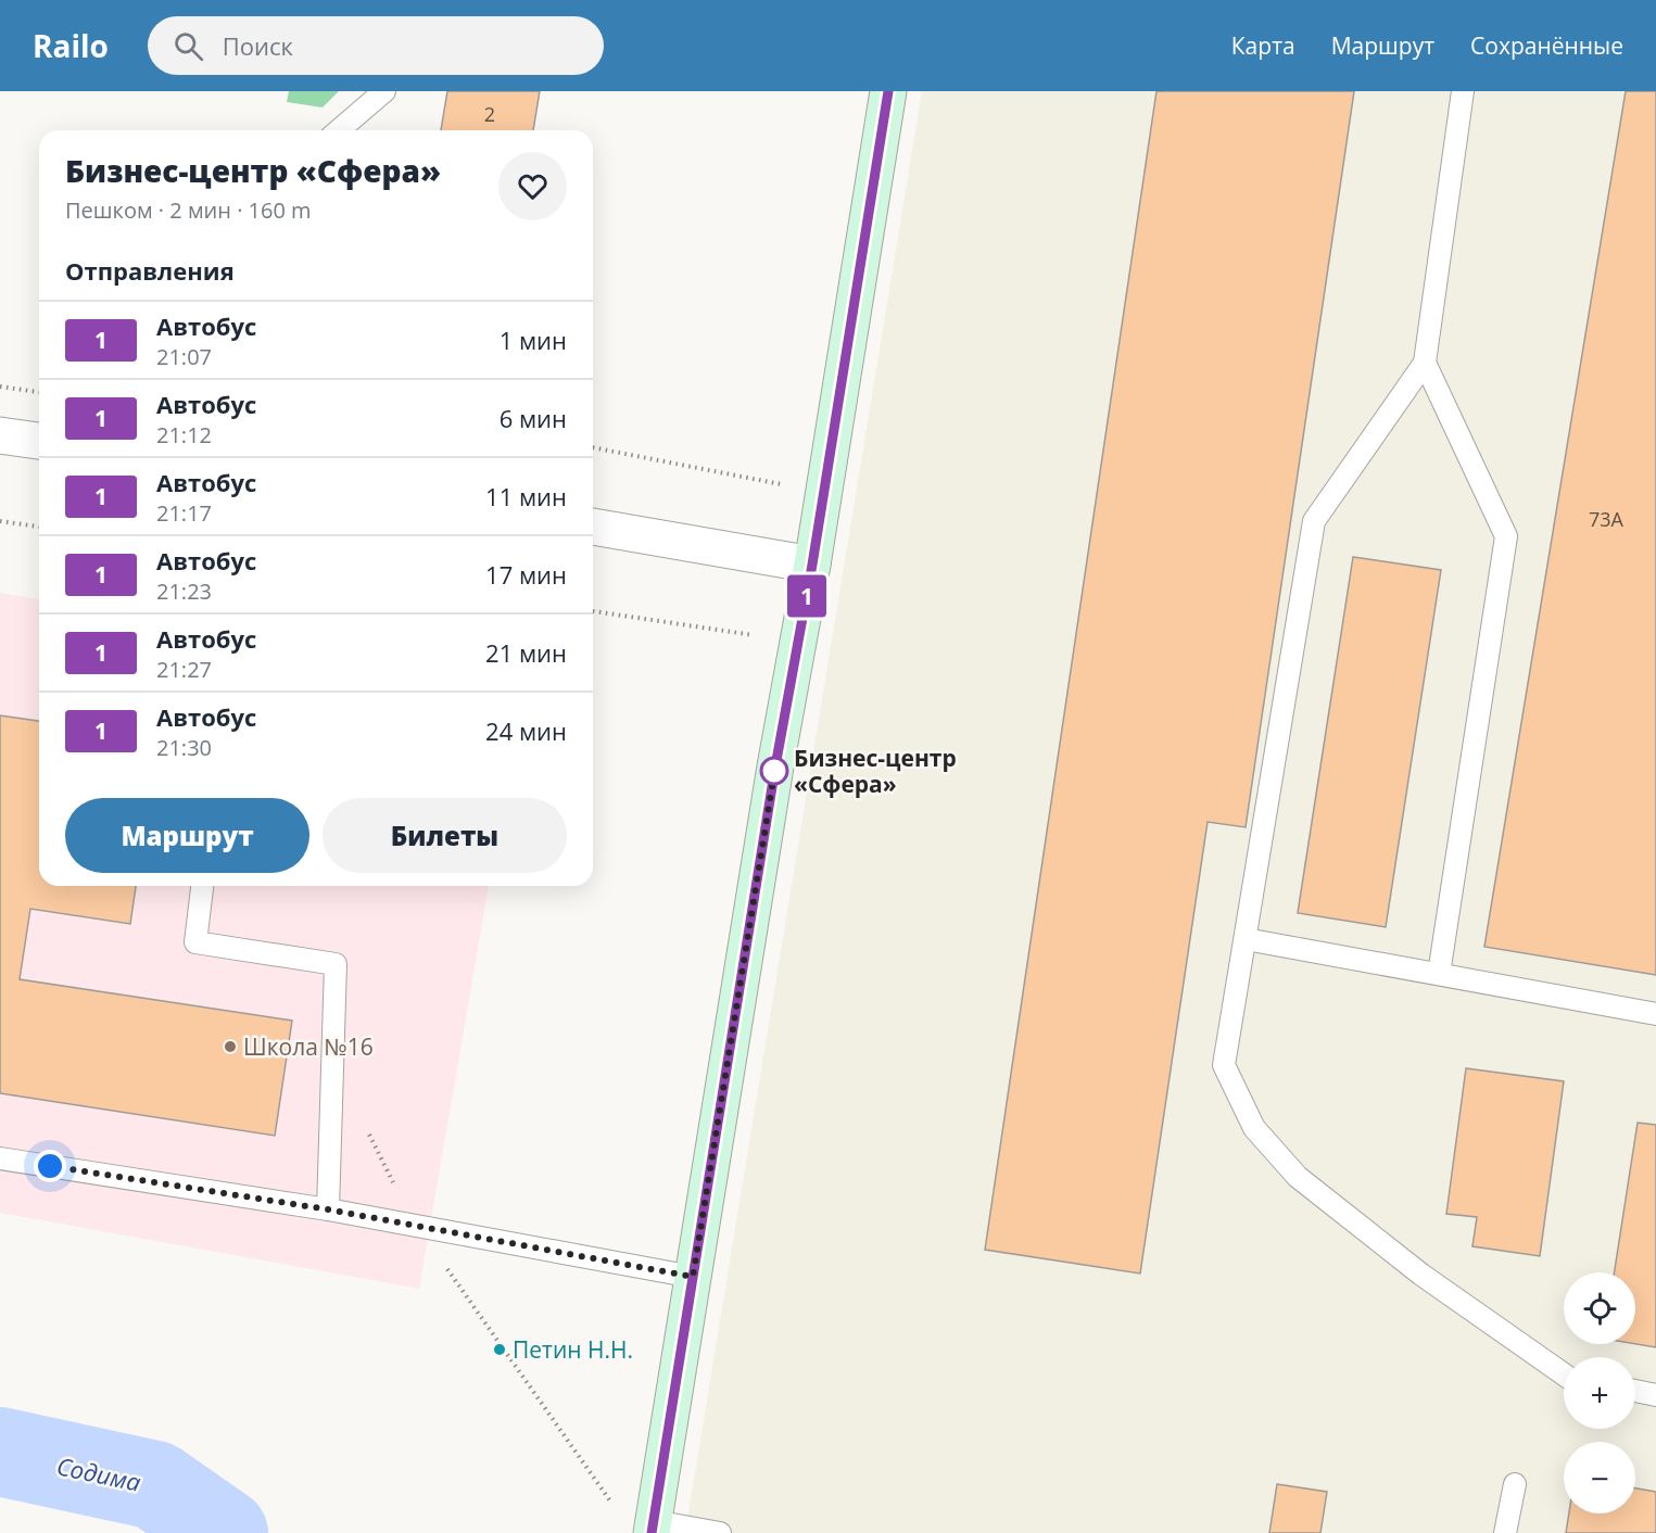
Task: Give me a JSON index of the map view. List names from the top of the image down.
{
  "water": ["Содима"],
  "places": ["Бизнес-центр «Сфера»", "Школа №16", "Петин Н.Н."],
  "lines": ["bus line 1"],
  "house_numbers": ["2", "73А"],
  "page": {
    "header": "Railo",
    "search": "Поиск",
    "nav": ["Карта", "Маршрут", "Сохранённые"],
    "on_map": "1",
    "heading": [
      ["Бизнес-центр «Сфера»", "Пешком · 2 мин · 160 m"],
      "Отправления"
    ],
    "list": [
      {
        "mark": "1",
        "name": "Автобус",
        "note": "21:07",
        "value": "1 мин"
      },
      {
        "mark": "1",
        "name": "Автобус",
        "note": "21:12",
        "value": "6 мин"
      },
      {
        "mark": "1",
        "name": "Автобус",
        "note": "21:17",
        "value": "11 мин"
      },
      {
        "mark": "1",
        "name": "Автобус",
        "note": "21:23",
        "value": "17 мин"
      },
      {
        "mark": "1",
        "name": "Автобус",
        "note": "21:27",
        "value": "21 мин"
      },
      {
        "mark": "1",
        "name": "Автобус",
        "note": "21:30",
        "value": "24 мин"
      }
    ],
    "buttons": ["Маршрут", "Билеты"],
    "map_buttons": ["+", "−"]
  }
}
